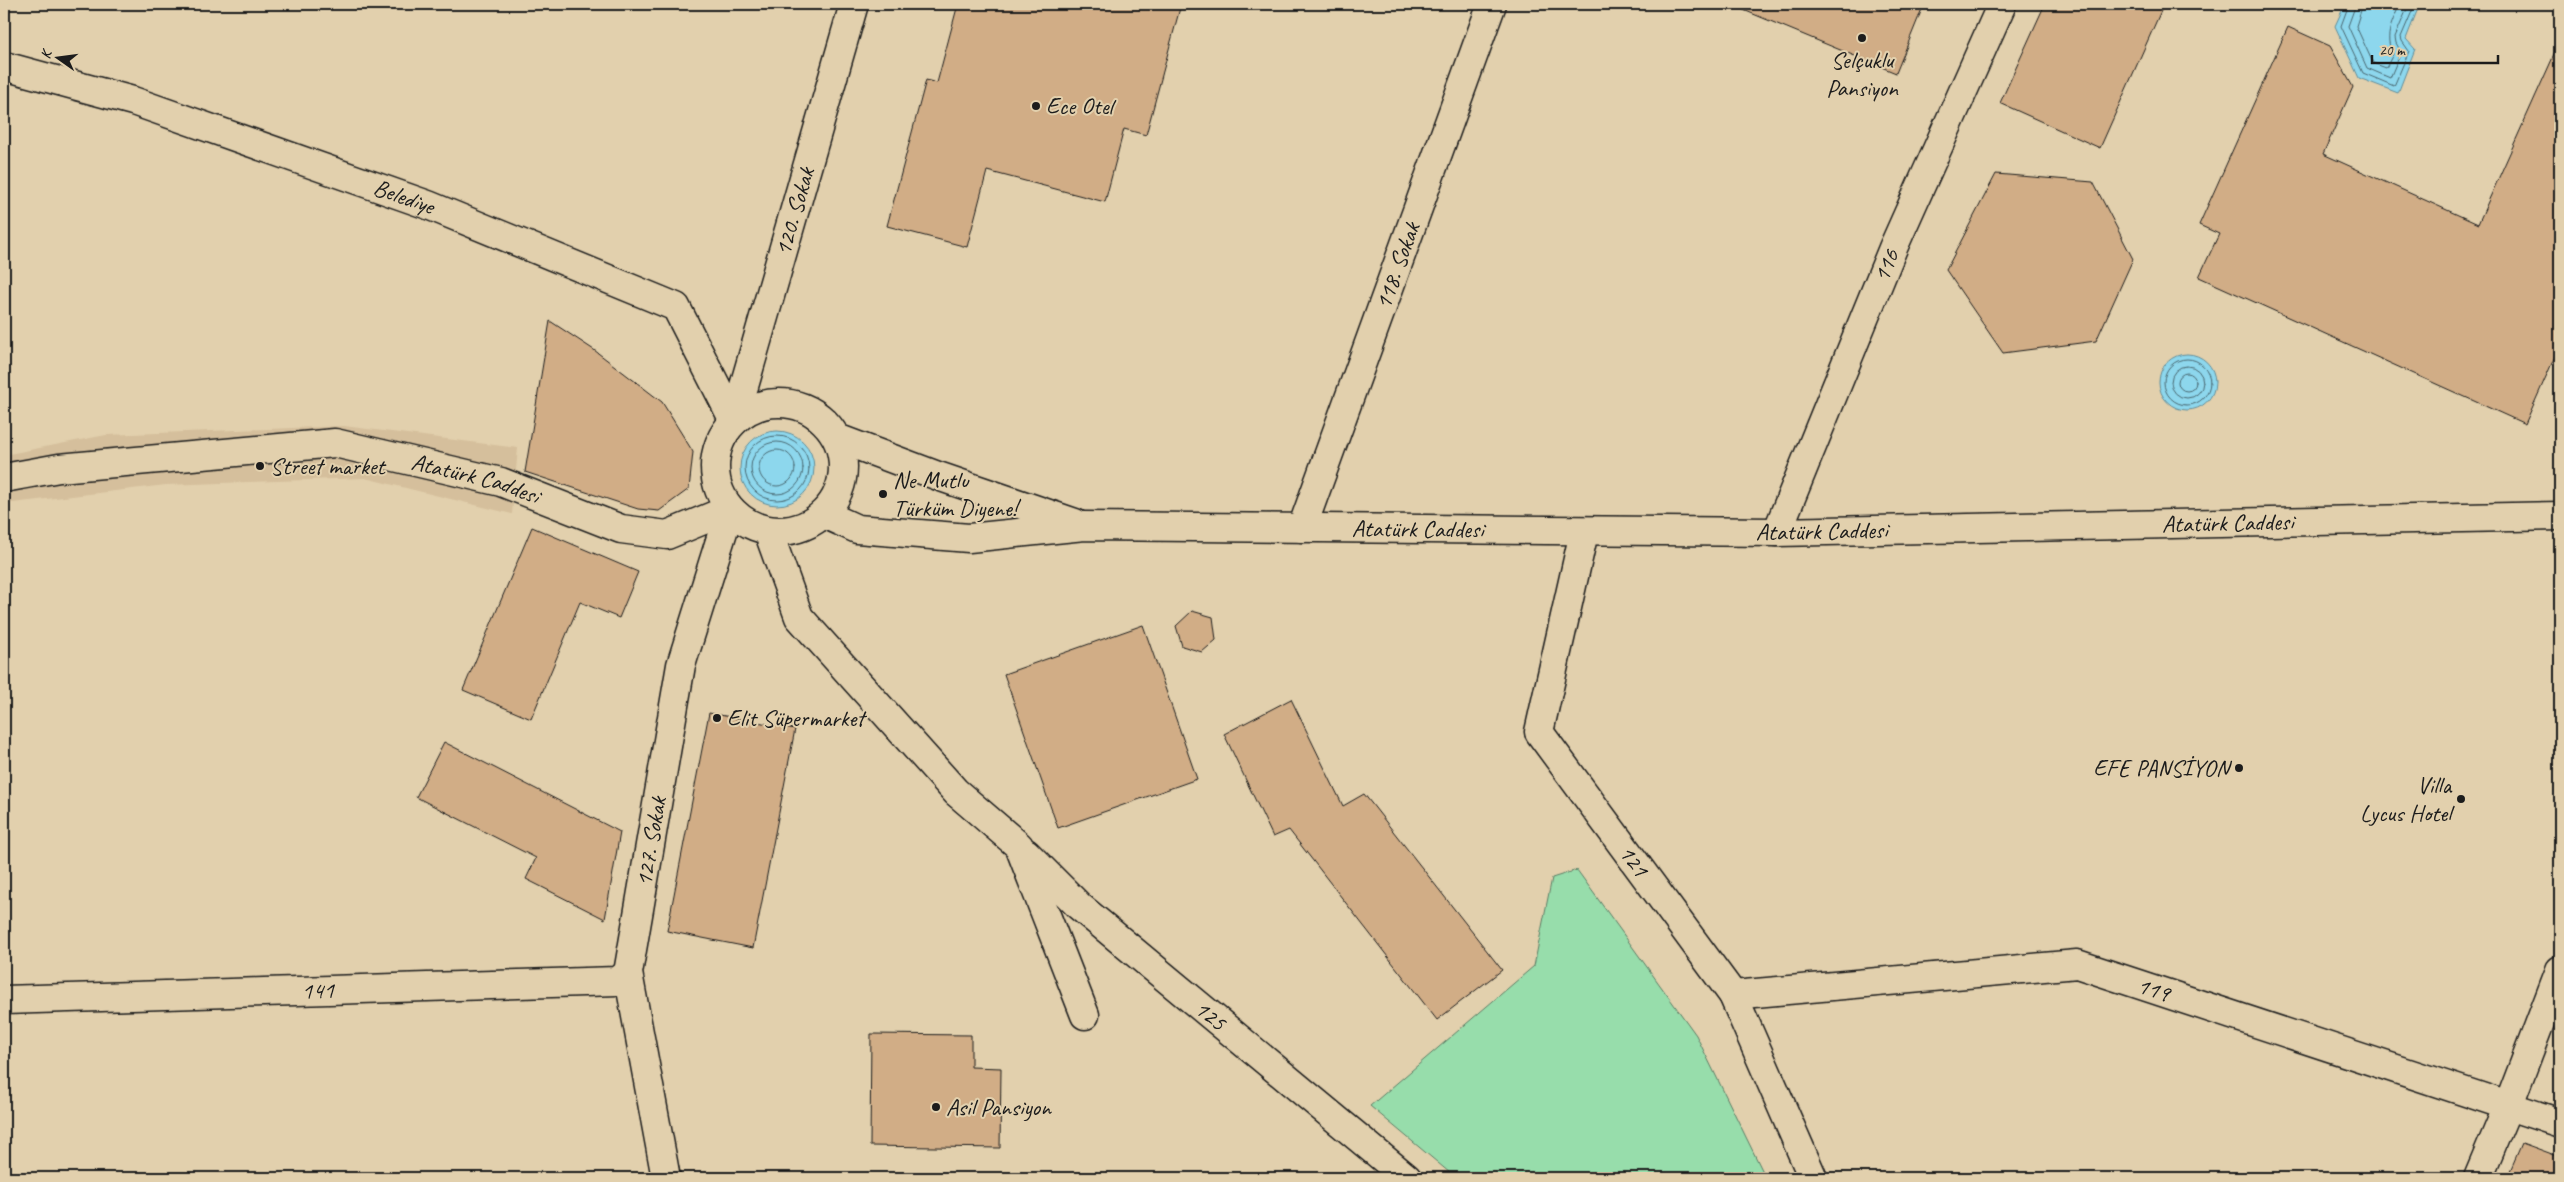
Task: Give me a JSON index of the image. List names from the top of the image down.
{
  "streets": {
    "street": [
      "Belediye",
      "120. Sokak",
      "118. Sokak",
      "116",
      "Atatürk Caddesi",
      "127. Sokak",
      "121",
      "119",
      "141",
      "125"
    ]
  },
  "crossings": [
    ["Belediye", "120. Sokak"],
    ["Belediye", "Atatürk Caddesi"],
    ["Belediye", "127. Sokak"],
    ["Belediye", "125"],
    ["120. Sokak", "Atatürk Caddesi"],
    ["120. Sokak", "127. Sokak"],
    ["120. Sokak", "125"],
    ["118. Sokak", "Atatürk Caddesi"],
    ["116", "Atatürk Caddesi"],
    ["Atatürk Caddesi", "127. Sokak"],
    ["Atatürk Caddesi", "121"],
    ["Atatürk Caddesi", "125"],
    ["127. Sokak", "141"],
    ["127. Sokak", "125"],
    ["121", "119"]
  ],
  "places": [
    "Selçuklu Pansiyon",
    "Ece Otel",
    "Street market",
    "Ne Mutlu Türküm Diyene!",
    "Elit Süpermarket",
    "EFE PANSİYON",
    "Villa Lycus Hotel",
    "Asil Pansiyon"
  ],
  "scale_bar": "20 m",
  "north": "left"
}
